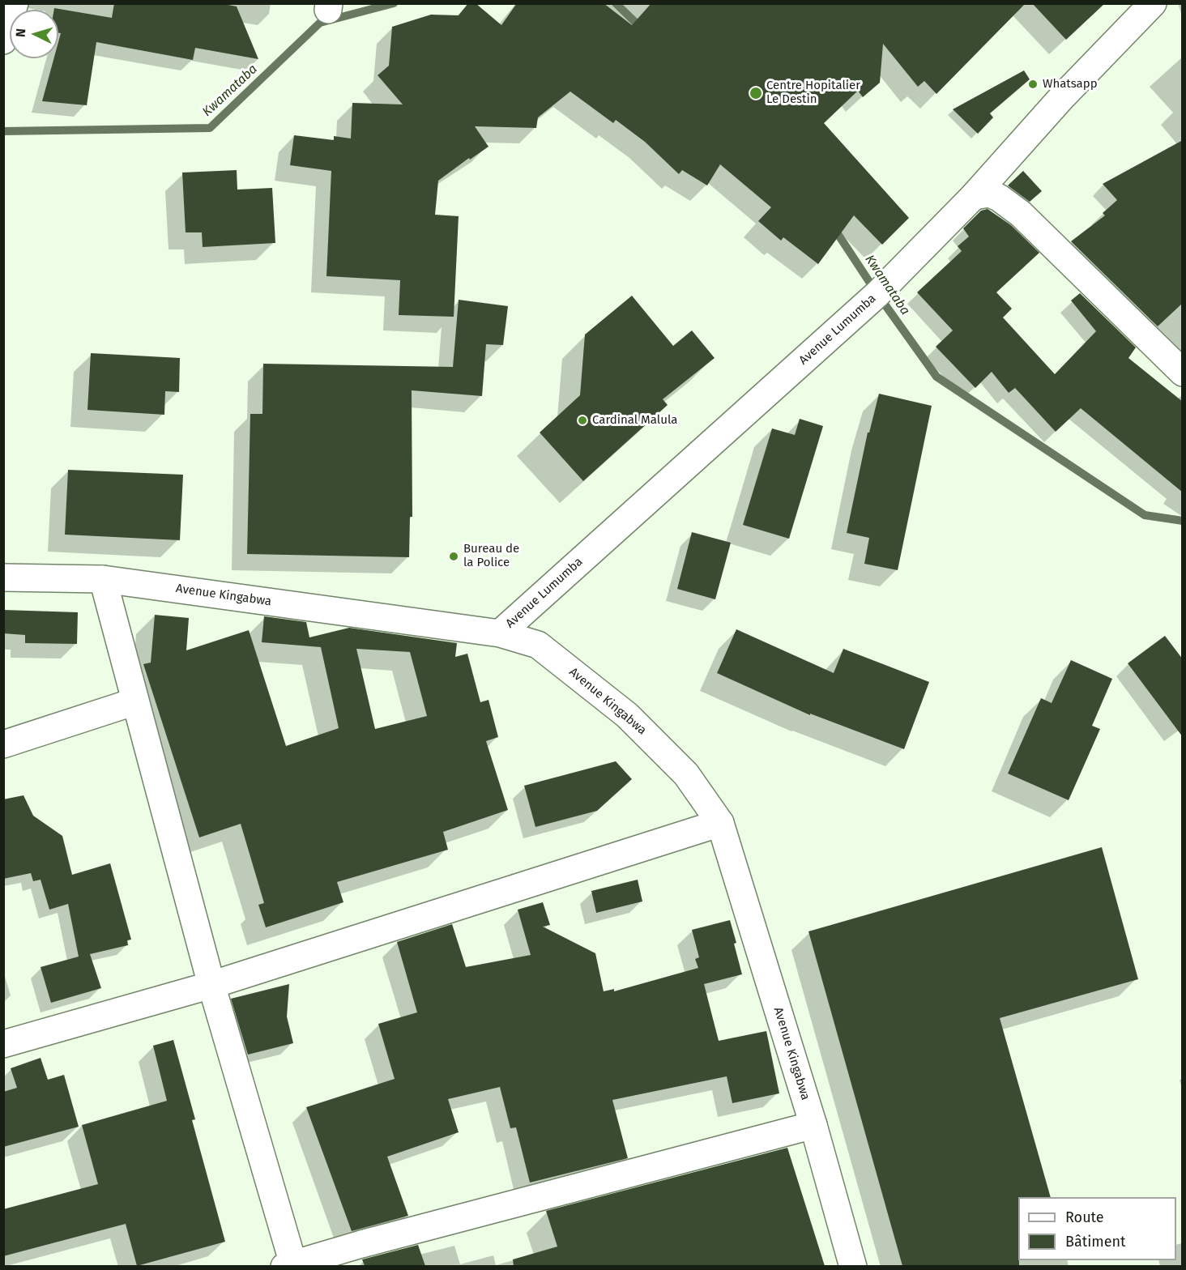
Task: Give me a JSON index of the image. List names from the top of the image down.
{
  "streets": {
    "street": ["Avenue Lumumba", "Avenue Kingabwa"]
  },
  "crossings": [
    ["Avenue Lumumba", "Avenue Kingabwa"]
  ],
  "water": ["Kwamataba"],
  "places": [
    "Whatsapp",
    "Centre Hopitalier Le Destin",
    "Cardinal Malula",
    "Bureau de la Police"
  ],
  "legend": ["Route", "Bâtiment"],
  "north": "left"
}
